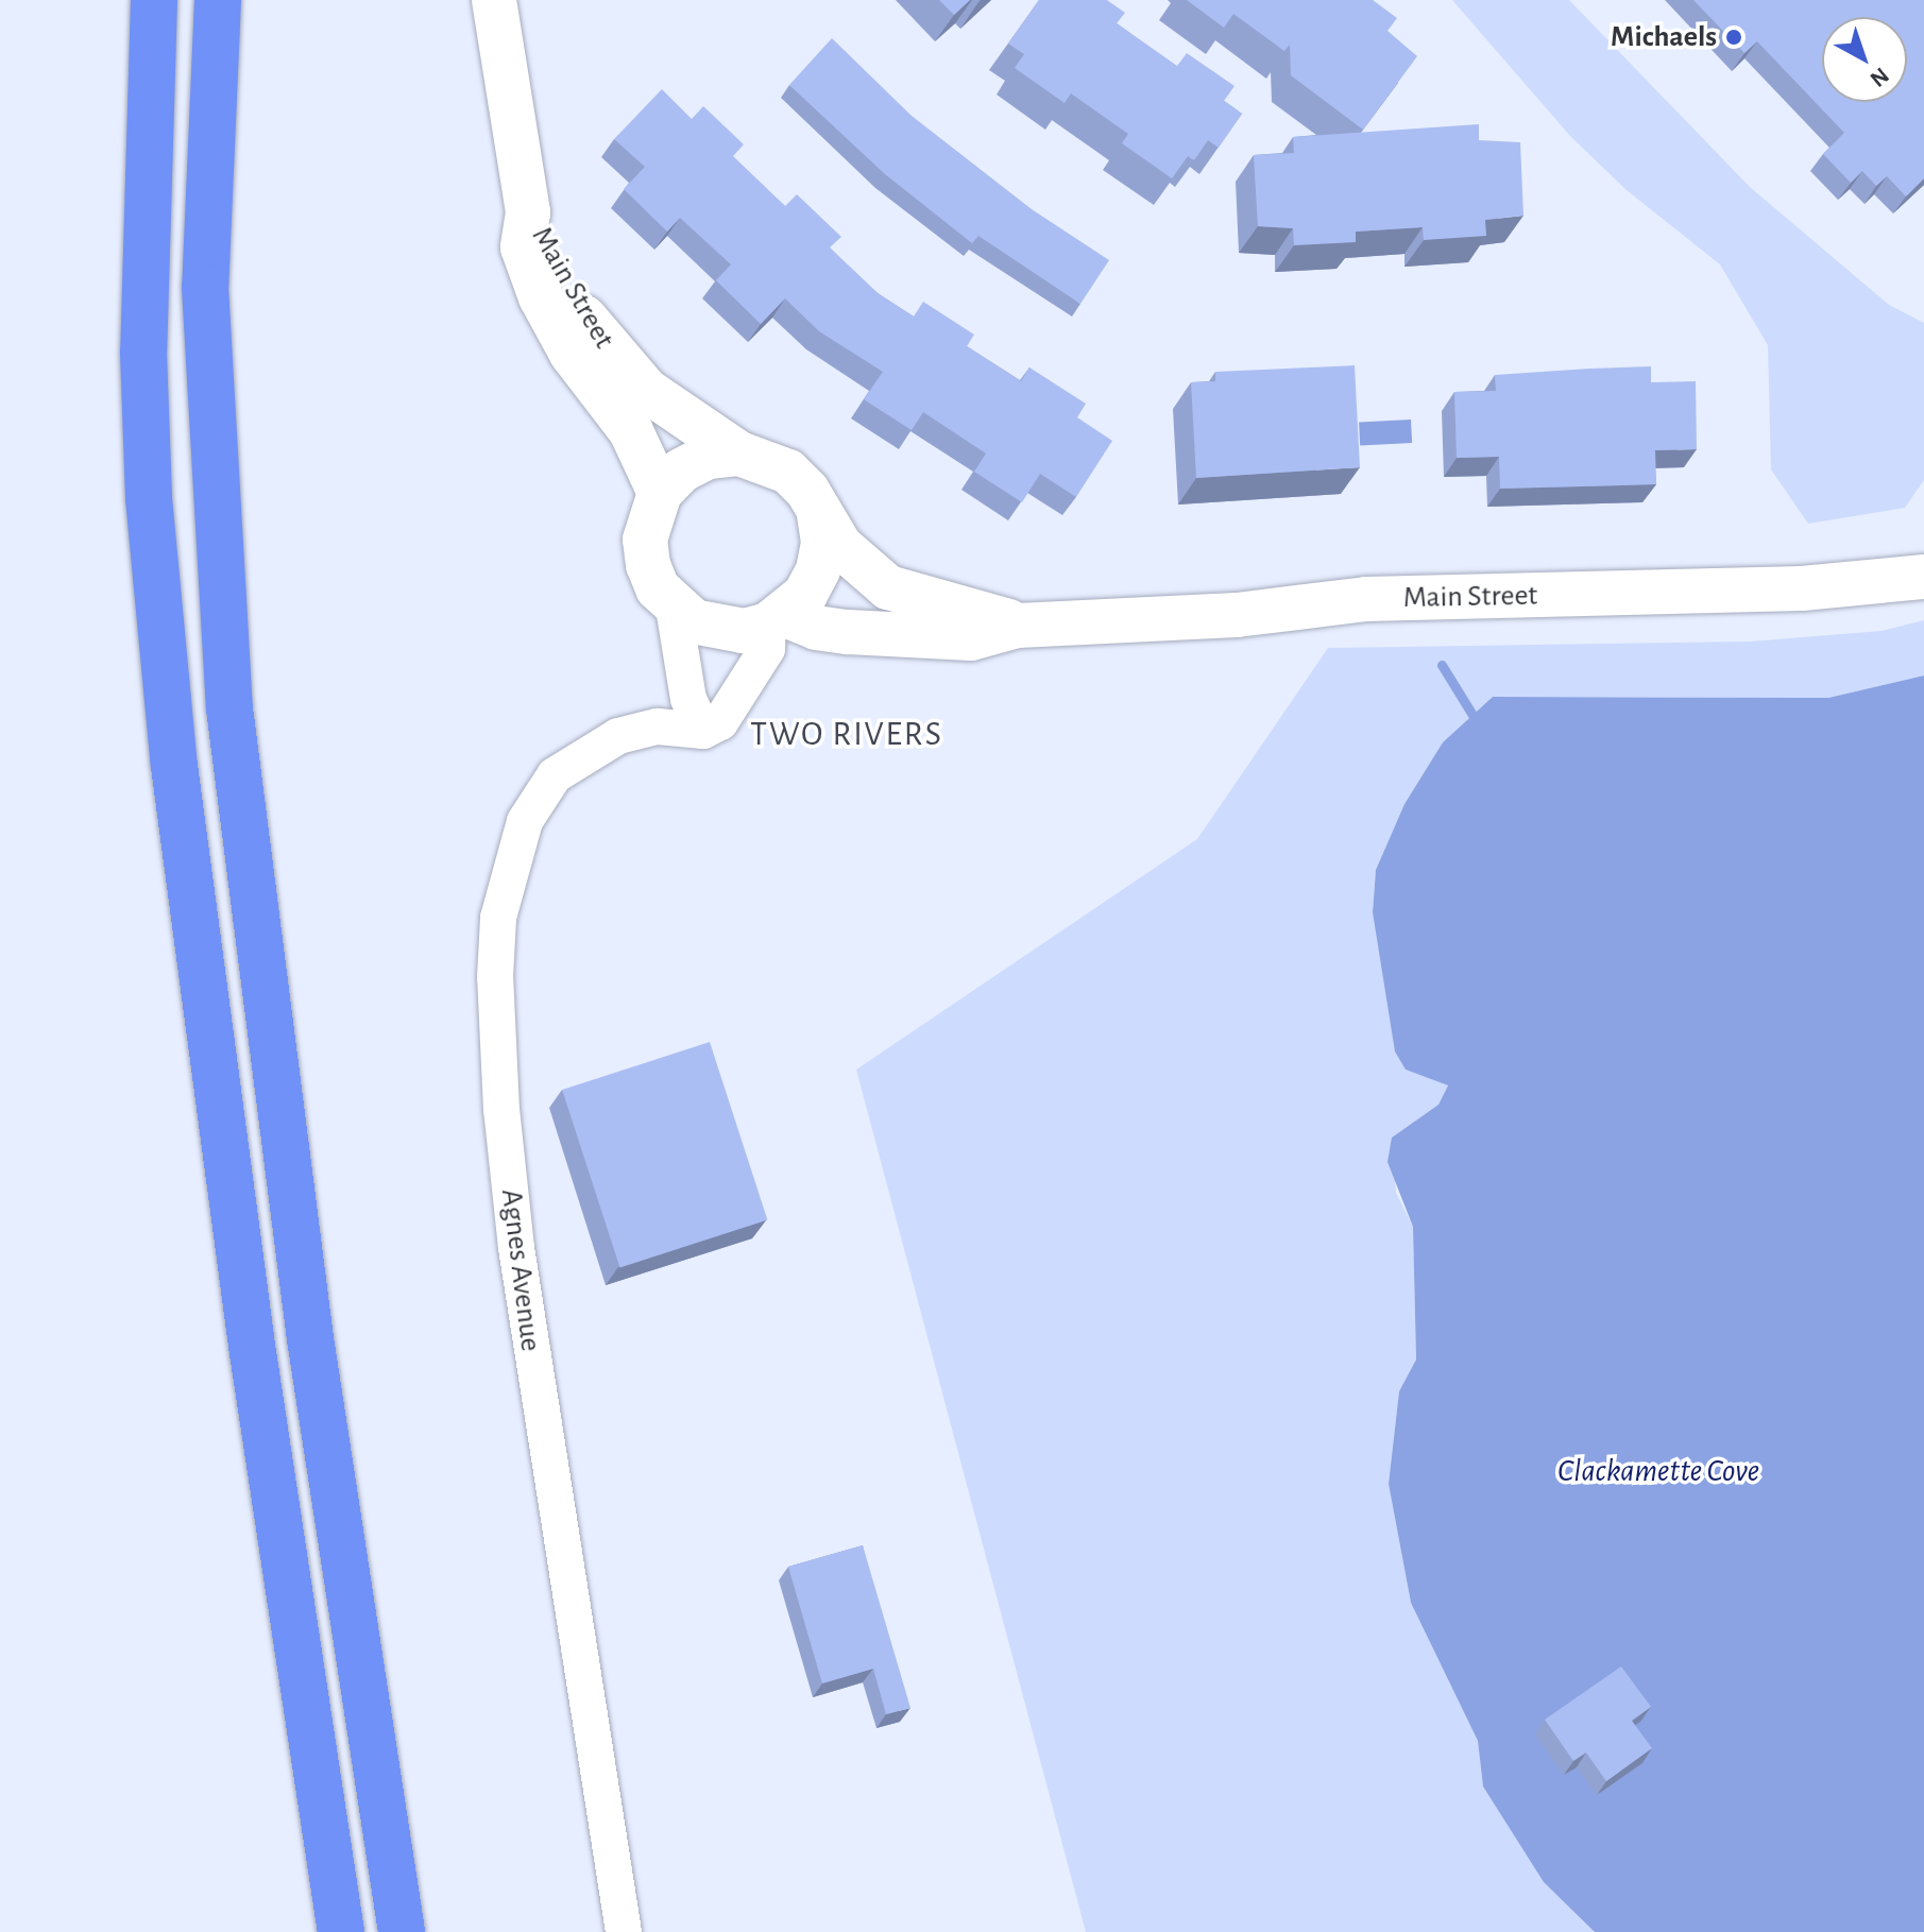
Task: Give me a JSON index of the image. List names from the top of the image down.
{
  "streets": {
    "street": ["Main Street", "Agnes Avenue"]
  },
  "districts": ["TWO RIVERS"],
  "water": ["Clackamette Cove"],
  "places": ["Michaels"],
  "north": "bottom right"
}
